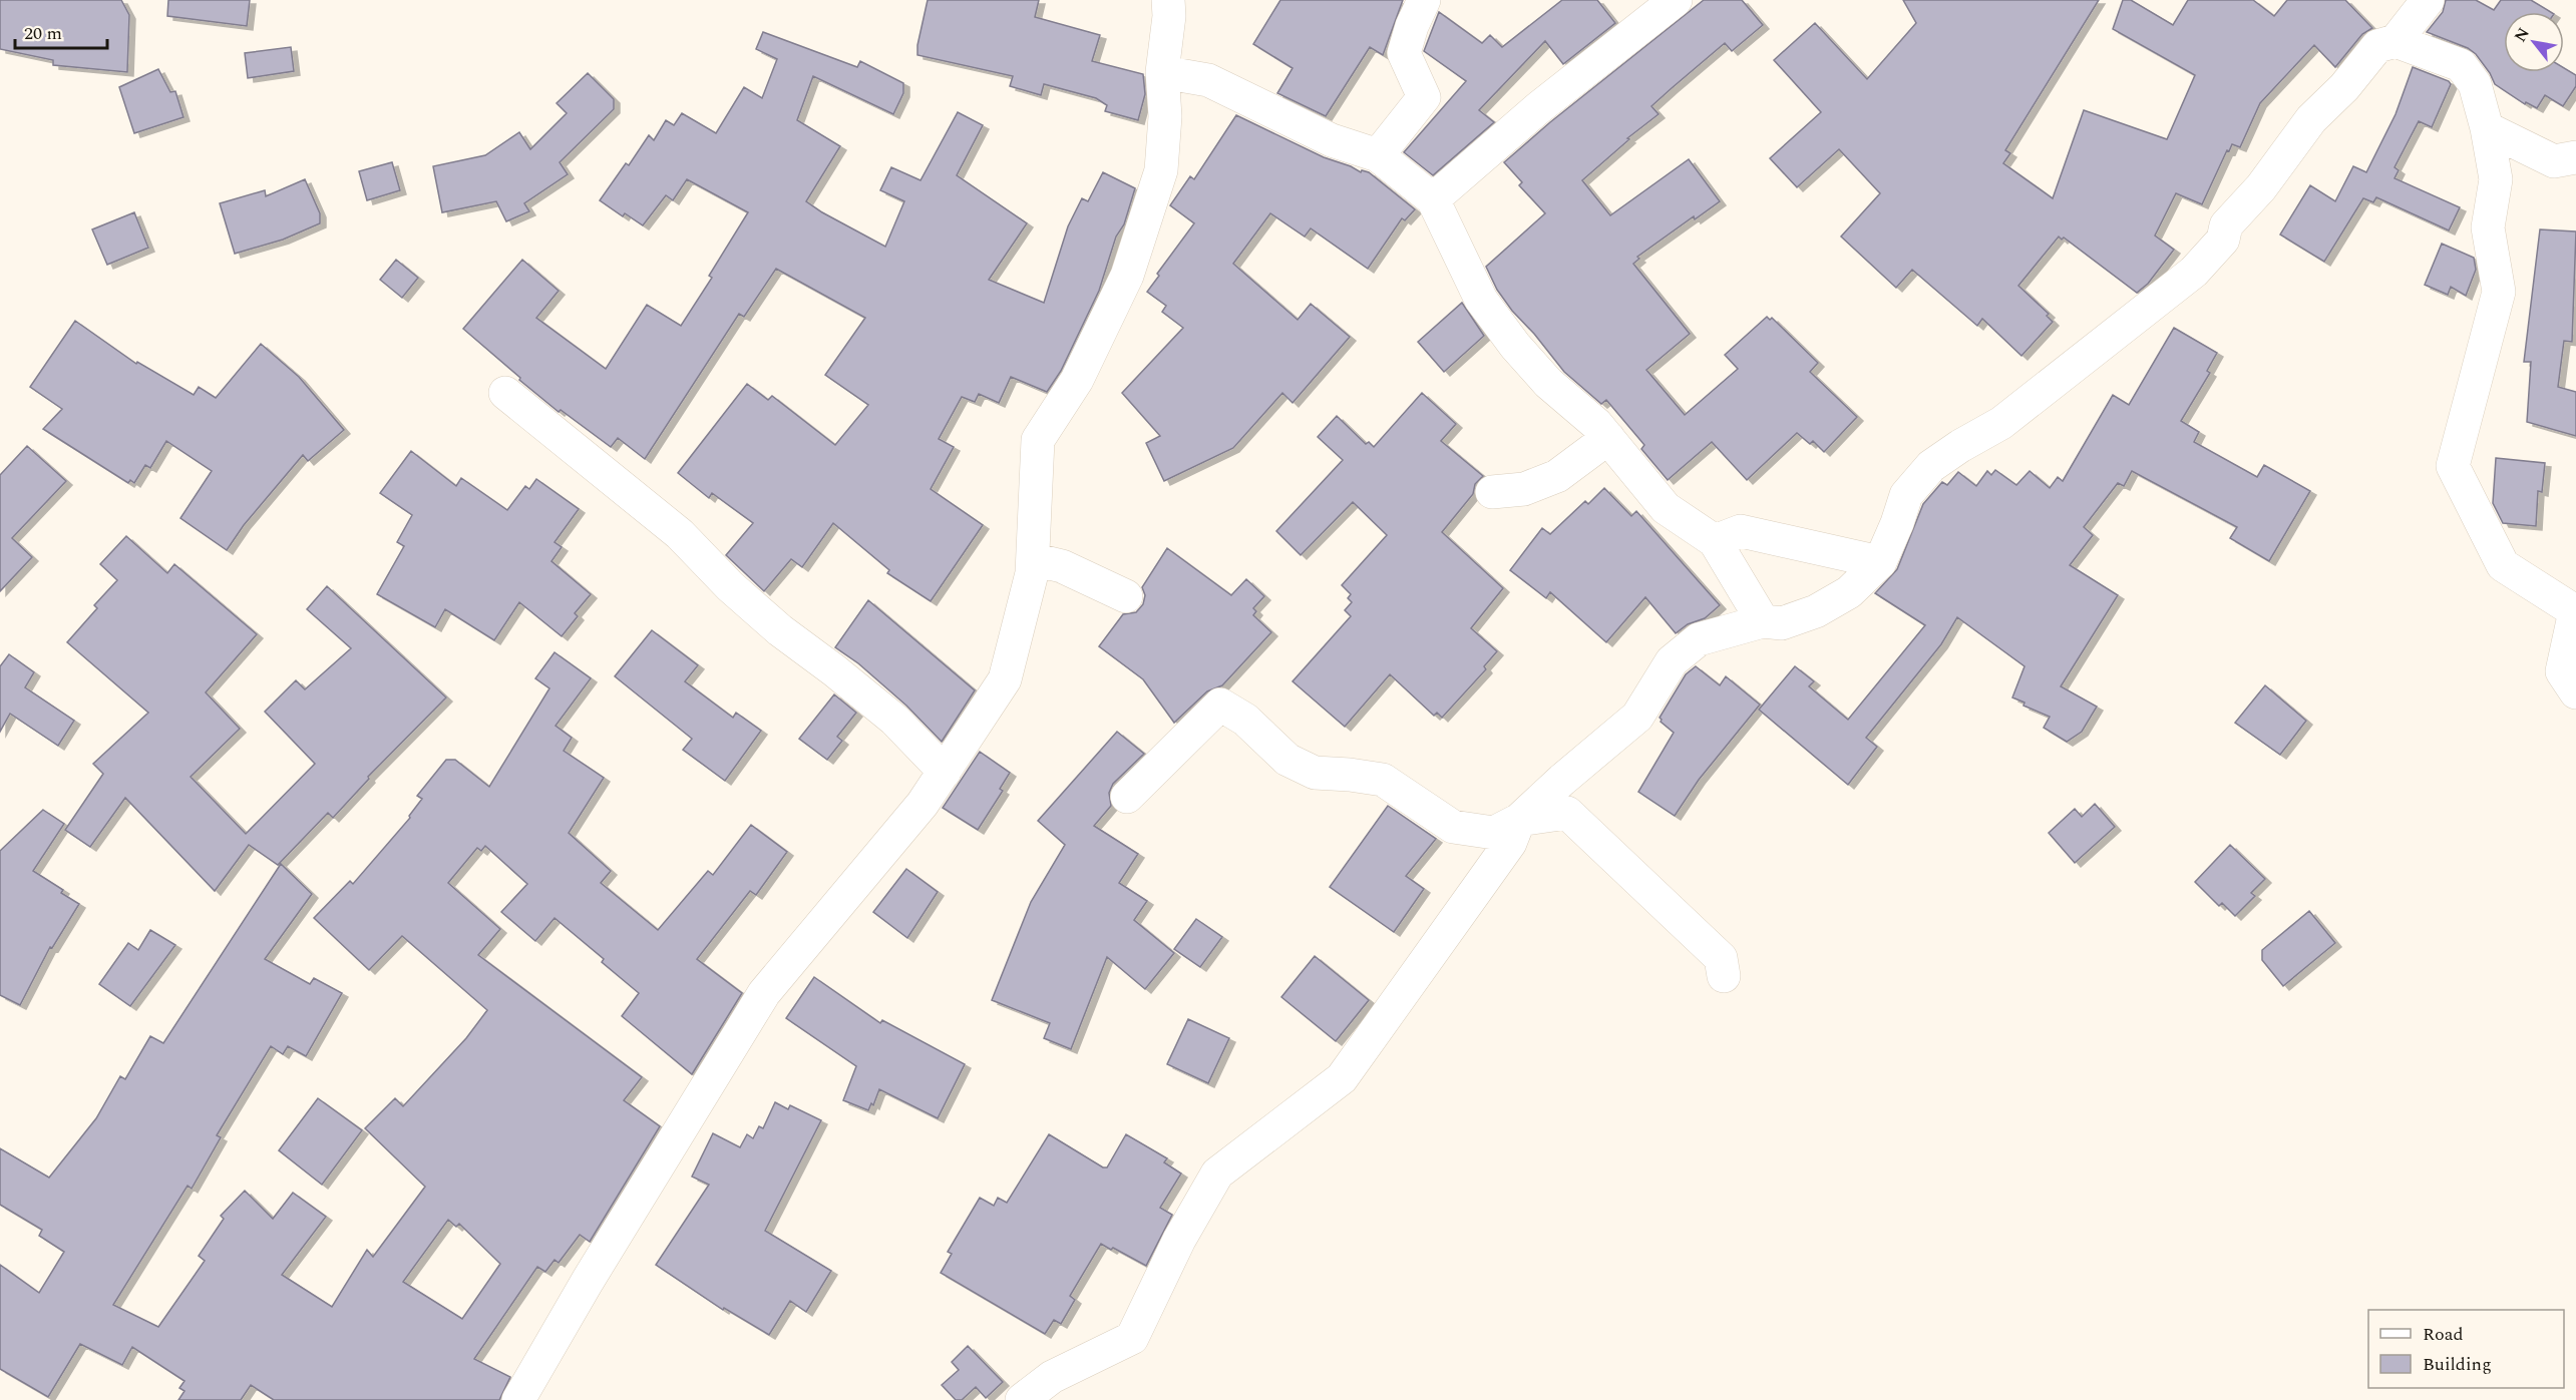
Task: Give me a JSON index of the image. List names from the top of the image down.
{
  "legend": ["Road", "Building"],
  "scale_bar": "20 m",
  "north": "top left"
}
